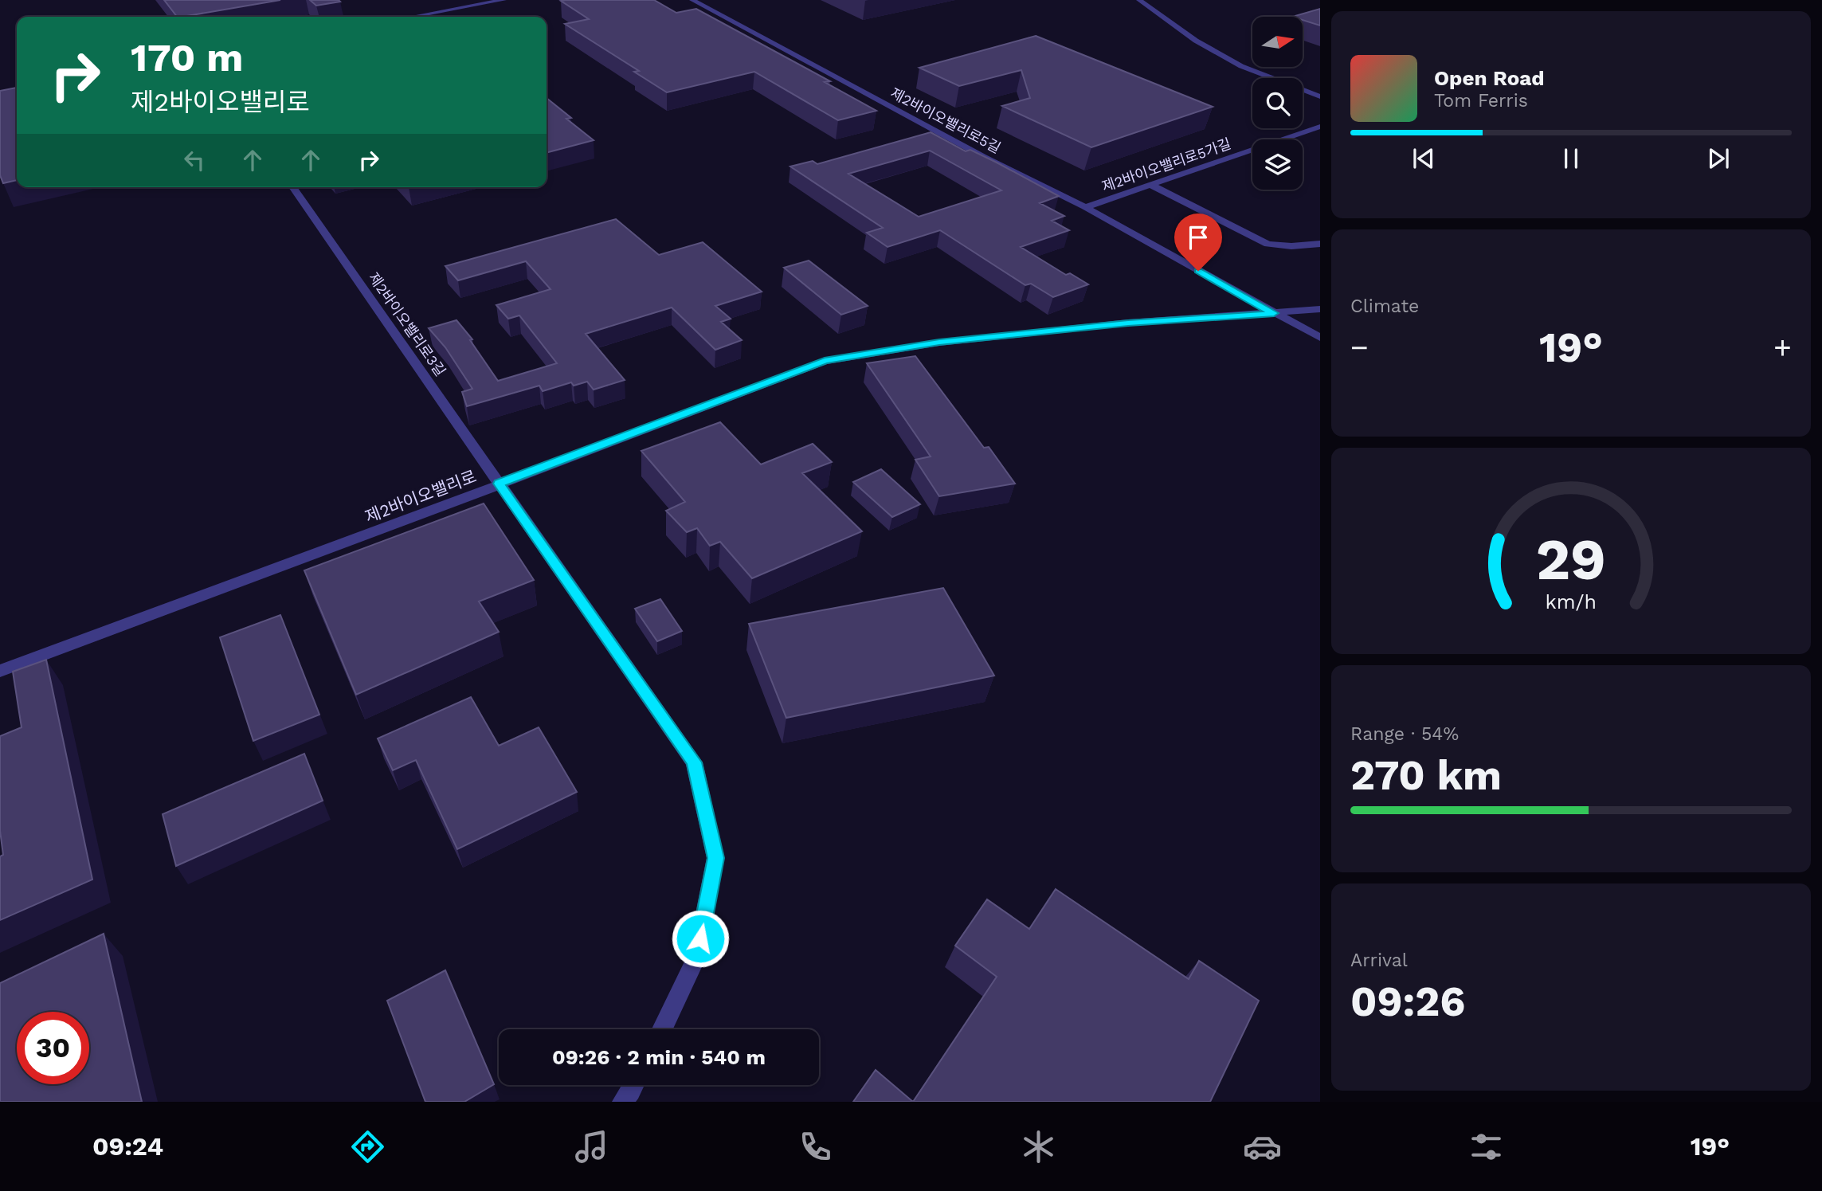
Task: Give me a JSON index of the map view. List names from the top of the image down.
{
  "streets": {
    "street": [
      "제2바이오밸리로5길",
      "제2바이오밸리로5가길",
      "제2바이오밸리로3길",
      "제2바이오밸리로"
    ]
  },
  "crossings": [
    ["제2바이오밸리로5길", "제2바이오밸리로5가길"],
    ["제2바이오밸리로5길", "제2바이오밸리로"],
    ["제2바이오밸리로3길", "제2바이오밸리로"]
  ],
  "north": "right",
  "page": {
    "turn": ["170 m", "제2바이오밸리로"],
    "song": ["Open Road", "Tom Ferris"],
    "tile": [
      "Climate",
      ["Range · 54%", "270 km"],
      ["Arrival", "09:26"]
    ],
    "heat": ["−", "19°", "+"],
    "limit": "30",
    "trip": "09:26 · 2 min · 540 m",
    "tabs": ["09:24", "19°"],
    "gauge": ["29", "km/h"]
  }
}
